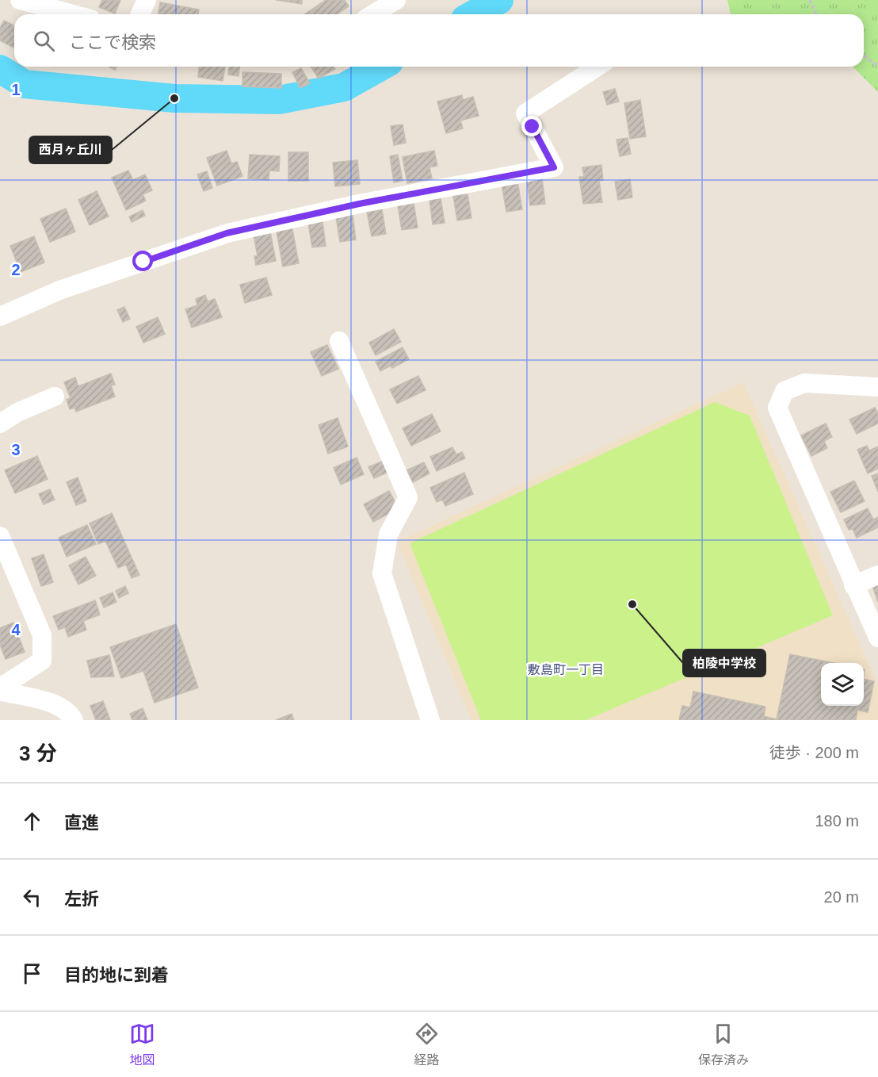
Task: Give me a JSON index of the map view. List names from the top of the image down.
{
  "districts": ["敷島町一丁目"],
  "places": ["西月ヶ丘川", "柏陵中学校"],
  "page": {
    "search": "ここで検索",
    "heading": ["3 分", "徒歩 · 200 m"],
    "list": [
      ["直進", "180 m"],
      ["左折", "20 m"],
      "目的地に到着"
    ],
    "nav": ["地図", "経路", "保存済み"]
  },
  "grid": {
    "rows": [
      "1",
      "2",
      "3",
      "4"
    ]
  }
}
